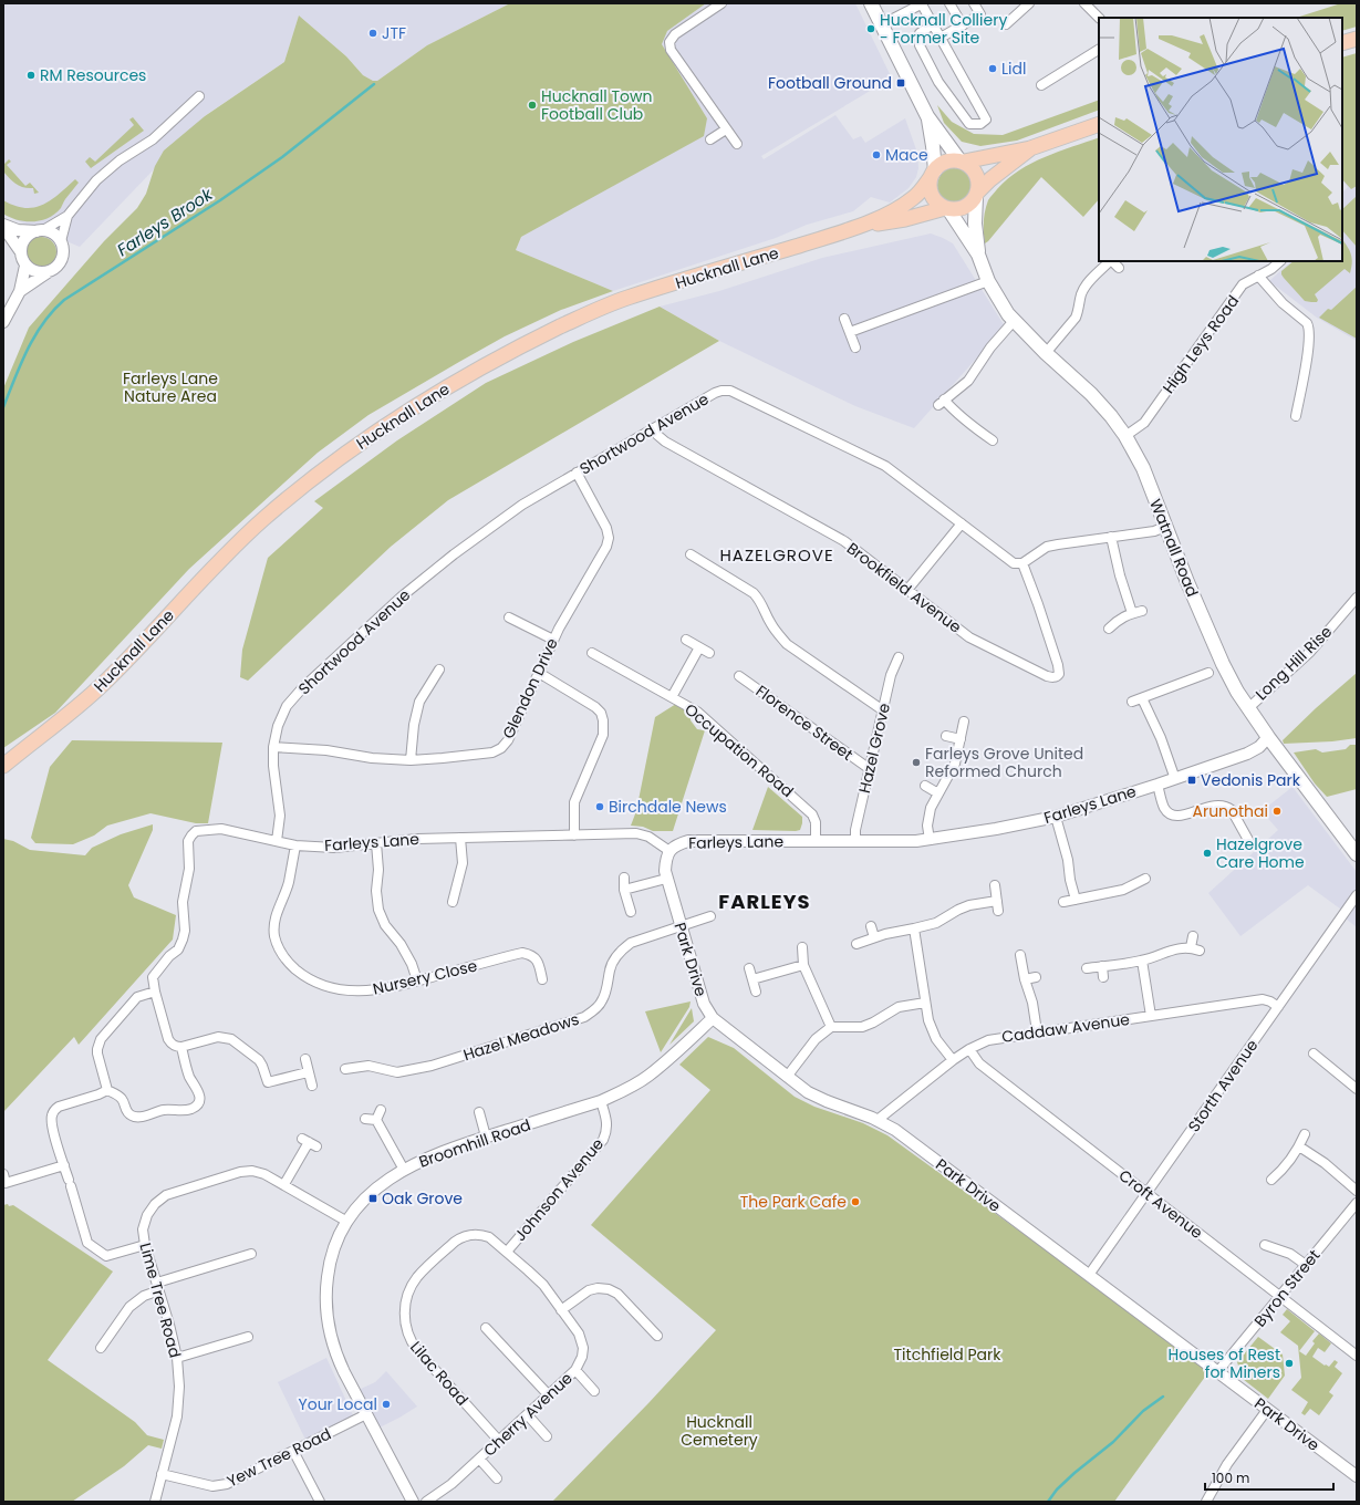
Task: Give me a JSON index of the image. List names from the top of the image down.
{
  "streets": {
    "main road": ["Hucknall Lane", "Watnall Road"],
    "street": [
      "High Leys Road",
      "Shortwood Avenue",
      "Brookfield Avenue",
      "Long Hill Rise",
      "Glendon Drive",
      "Florence Street",
      "Hazel Grove",
      "Occupation Road",
      "Farleys Lane",
      "Park Drive",
      "Nursery Close",
      "Caddaw Avenue",
      "Hazel Meadows",
      "Storth Avenue",
      "Broomhill Road",
      "Johnson Avenue",
      "Croft Avenue",
      "Byron Street",
      "Lime Tree Road",
      "Lilac Road",
      "Cherry Avenue",
      "Yew Tree Road"
    ]
  },
  "crossings": [
    ["Hucknall Lane", "Watnall Road"],
    ["High Leys Road", "Watnall Road"],
    ["Shortwood Avenue", "Brookfield Avenue"],
    ["Shortwood Avenue", "Glendon Drive"],
    ["Shortwood Avenue", "Farleys Lane"],
    ["Watnall Road", "Long Hill Rise"],
    ["Watnall Road", "Farleys Lane"],
    ["Florence Street", "Hazel Grove"],
    ["Hazel Grove", "Farleys Lane"],
    ["Occupation Road", "Farleys Lane"],
    ["Farleys Lane", "Park Drive"],
    ["Farleys Lane", "Nursery Close"],
    ["Park Drive", "Caddaw Avenue"],
    ["Park Drive", "Hazel Meadows"],
    ["Park Drive", "Storth Avenue"],
    ["Park Drive", "Broomhill Road"],
    ["Park Drive", "Byron Street"],
    ["Caddaw Avenue", "Storth Avenue"],
    ["Caddaw Avenue", "Croft Avenue"],
    ["Storth Avenue", "Croft Avenue"],
    ["Broomhill Road", "Johnson Avenue"],
    ["Broomhill Road", "Lime Tree Road"],
    ["Broomhill Road", "Yew Tree Road"],
    ["Johnson Avenue", "Lilac Road"],
    ["Johnson Avenue", "Cherry Avenue"],
    ["Croft Avenue", "Byron Street"],
    ["Lime Tree Road", "Yew Tree Road"],
    ["Lilac Road", "Cherry Avenue"]
  ],
  "districts": ["HAZELGROVE", "FARLEYS"],
  "water": ["Farleys Brook"],
  "parks": ["Farleys Lane Nature Area", "Titchfield Park", "Hucknall Cemetery"],
  "places": {
    "other": [
      "Hucknall Colliery - Former Site",
      "JTF",
      "Lidl",
      "RM Resources",
      "Hucknall Town Football Club",
      "Mace",
      "Farleys Grove United Reformed Church",
      "Birchdale News",
      "Arunothai",
      "Hazelgrove Care Home",
      "The Park Cafe",
      "Houses of Rest for Miners",
      "Your Local"
    ],
    "transit": ["Football Ground", "Vedonis Park", "Oak Grove"]
  },
  "scale_bar": "100 m"
}
